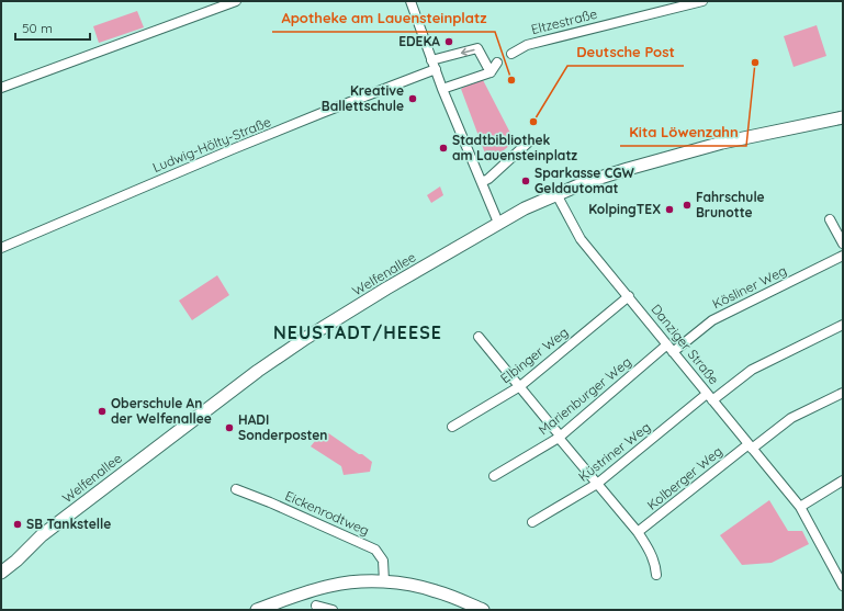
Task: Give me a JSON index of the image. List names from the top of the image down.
{
  "streets": {
    "street": [
      "Eltzestraße",
      "Ludwig-Hölty-Straße",
      "Welfenallee",
      "Kösliner Weg",
      "Danziger Straße",
      "Elbinger Weg",
      "Marienburger Weg",
      "Küstriner Weg",
      "Kolberger Weg",
      "Eickenrodtweg"
    ]
  },
  "crossings": [
    ["Welfenallee", "Danziger Straße"],
    ["Kösliner Weg", "Danziger Straße"],
    ["Kösliner Weg", "Marienburger Weg"],
    ["Danziger Straße", "Elbinger Weg"],
    ["Danziger Straße", "Marienburger Weg"],
    ["Danziger Straße", "Küstriner Weg"],
    ["Danziger Straße", "Kolberger Weg"]
  ],
  "districts": ["NEUSTADT/HEESE"],
  "places": [
    "EDEKA",
    "Kita Löwenzahn",
    "Apotheke am Lauensteinplatz",
    "Kreative Ballettschule",
    "Deutsche Post",
    "Stadtbibliothek am Lauensteinplatz",
    "Sparkasse CGW Geldautomat",
    "Fahrschule Brunotte",
    "KolpingTEX",
    "Oberschule An der Welfenallee",
    "HADI Sonderposten",
    "SB Tankstelle"
  ],
  "scale_bar": "50 m"
}
